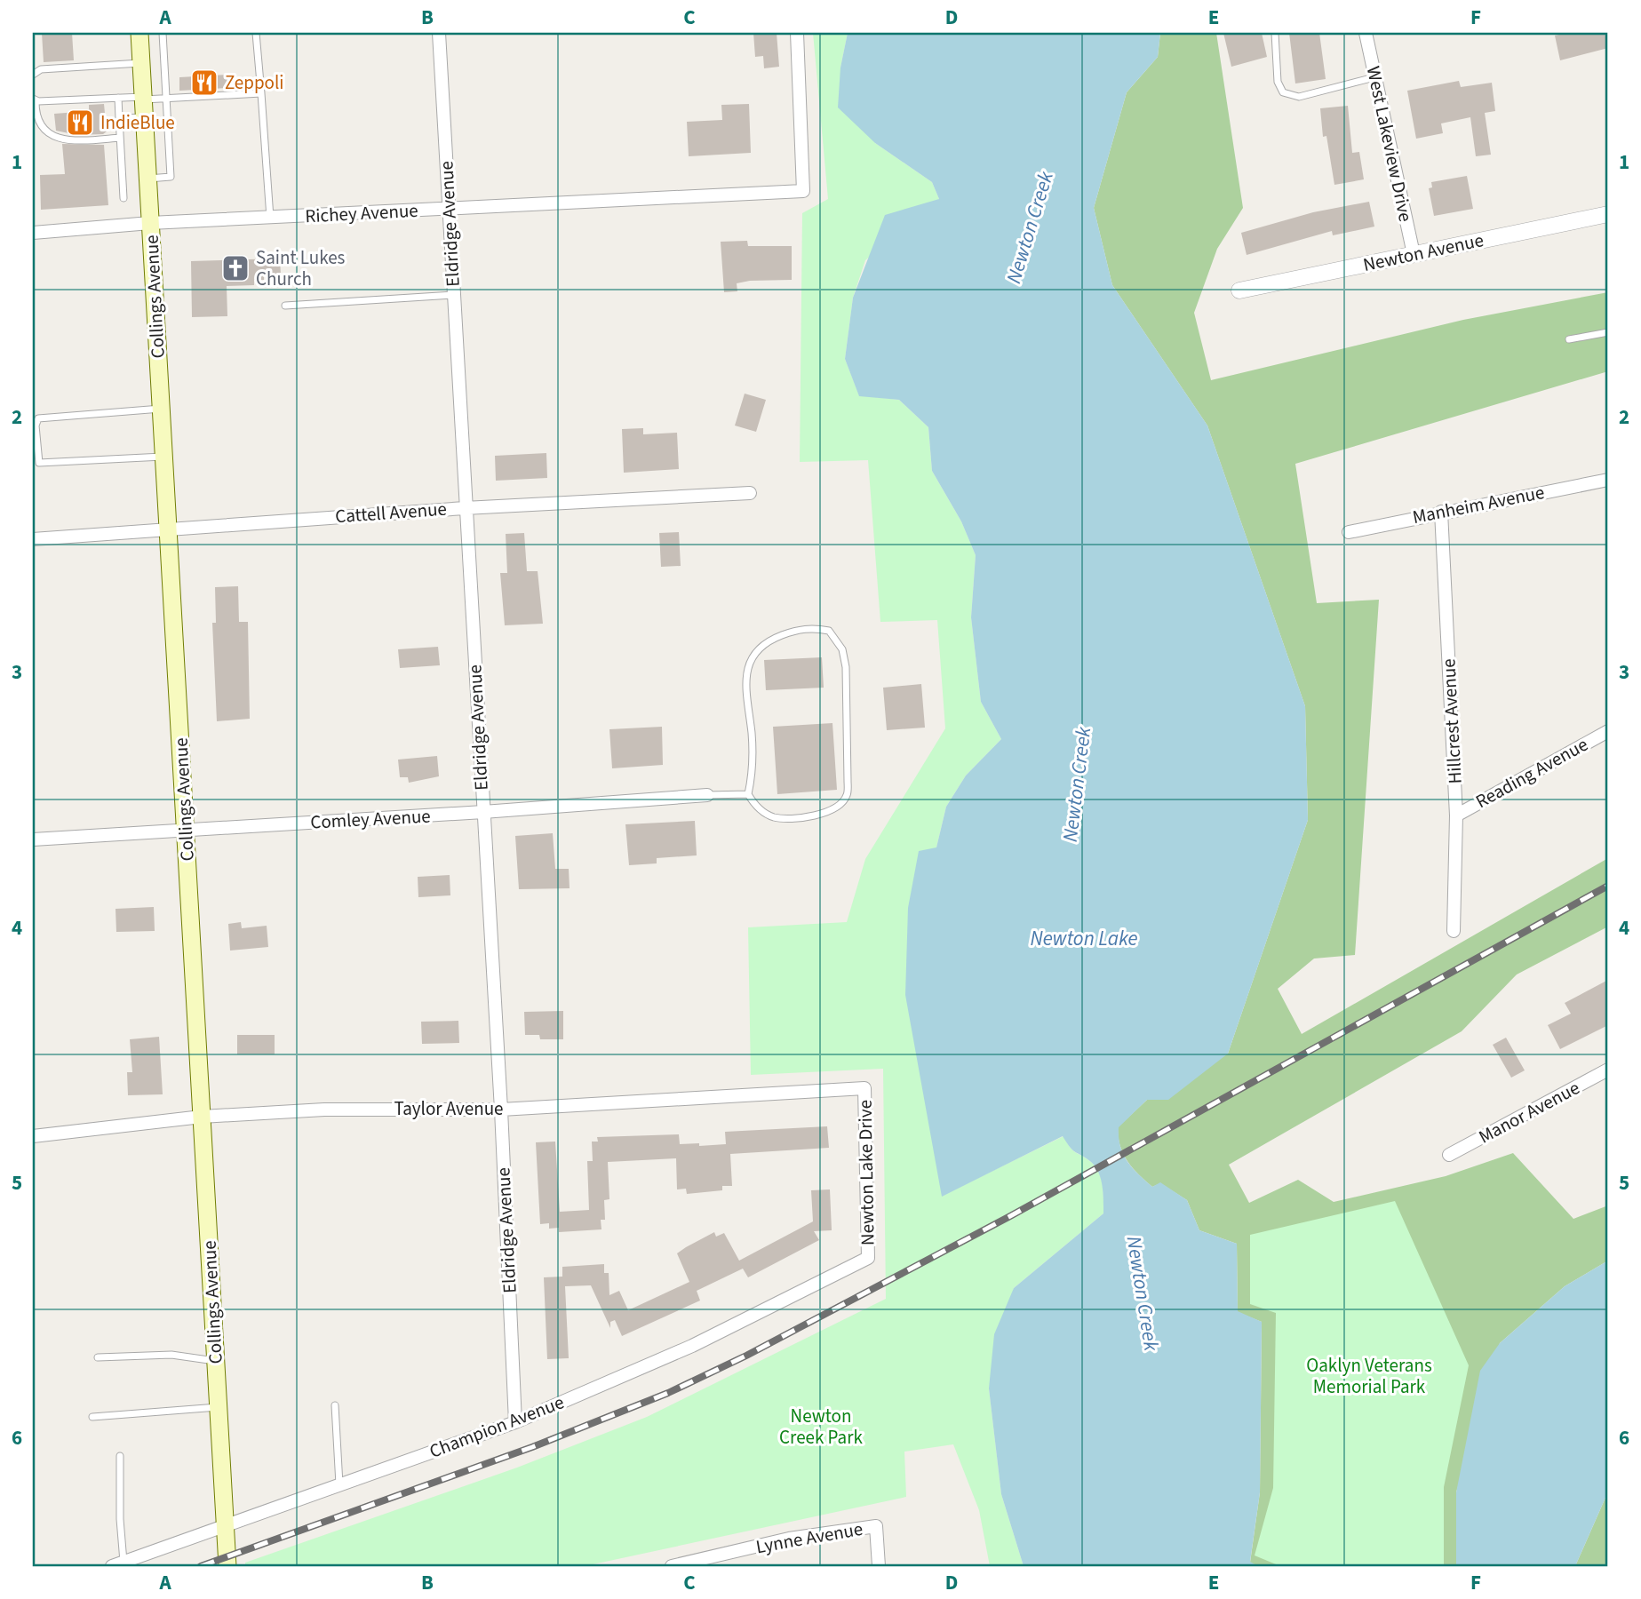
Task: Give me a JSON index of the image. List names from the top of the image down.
{
  "streets": {
    "main road": ["Collings Avenue"],
    "street": [
      "West Lakeview Drive",
      "Richey Avenue",
      "Eldridge Avenue",
      "Newton Avenue",
      "Manheim Avenue",
      "Cattell Avenue",
      "Hillcrest Avenue",
      "Reading Avenue",
      "Comley Avenue",
      "Taylor Avenue",
      "Manor Avenue",
      "Newton Lake Drive",
      "Champion Avenue",
      "Lynne Avenue"
    ]
  },
  "crossings": [
    ["West Lakeview Drive", "Newton Avenue"],
    ["Richey Avenue", "Eldridge Avenue"],
    ["Richey Avenue", "Collings Avenue"],
    ["Eldridge Avenue", "Cattell Avenue"],
    ["Eldridge Avenue", "Comley Avenue"],
    ["Eldridge Avenue", "Taylor Avenue"],
    ["Eldridge Avenue", "Champion Avenue"],
    ["Collings Avenue", "Cattell Avenue"],
    ["Collings Avenue", "Comley Avenue"],
    ["Collings Avenue", "Taylor Avenue"],
    ["Collings Avenue", "Champion Avenue"],
    ["Manheim Avenue", "Hillcrest Avenue"],
    ["Hillcrest Avenue", "Reading Avenue"],
    ["Taylor Avenue", "Newton Lake Drive"],
    ["Newton Lake Drive", "Champion Avenue"]
  ],
  "water": ["Newton Creek", "Newton Lake"],
  "parks": ["Oaklyn Veterans Memorial Park", "Newton Creek Park"],
  "places": {
    "restaurant": ["Zeppoli", "IndieBlue"],
    "church": ["Saint Lukes Church"]
  },
  "grid": {
    "columns": [
      "A",
      "B",
      "C",
      "D",
      "E",
      "F"
    ],
    "rows": [
      "1",
      "2",
      "3",
      "4",
      "5",
      "6"
    ]
  }
}
